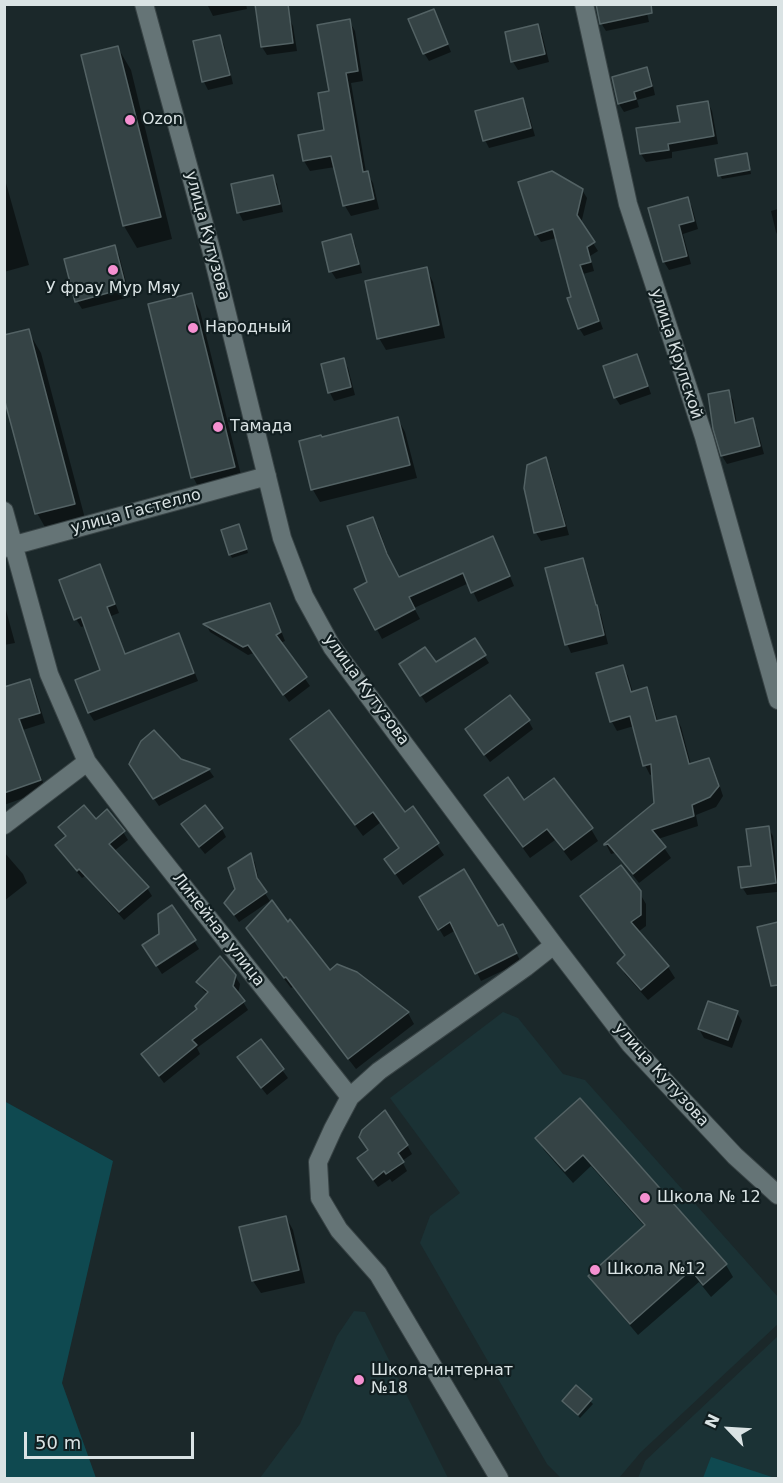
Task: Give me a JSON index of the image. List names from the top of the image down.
{
  "streets": {
    "street": [
      "улица Кутузова",
      "улица Крупской",
      "улица Гастелло",
      "Линейная улица"
    ]
  },
  "crossings": [
    ["улица Кутузова", "улица Гастелло"],
    ["улица Гастелло", "Линейная улица"]
  ],
  "places": [
    "Ozon",
    "У фрау Мур Мяу",
    "Народный",
    "Тамада",
    "Школа № 12",
    "Школа №12",
    "Школа-интернат №18"
  ],
  "scale_bar": "50 m",
  "north": "top left"
}
